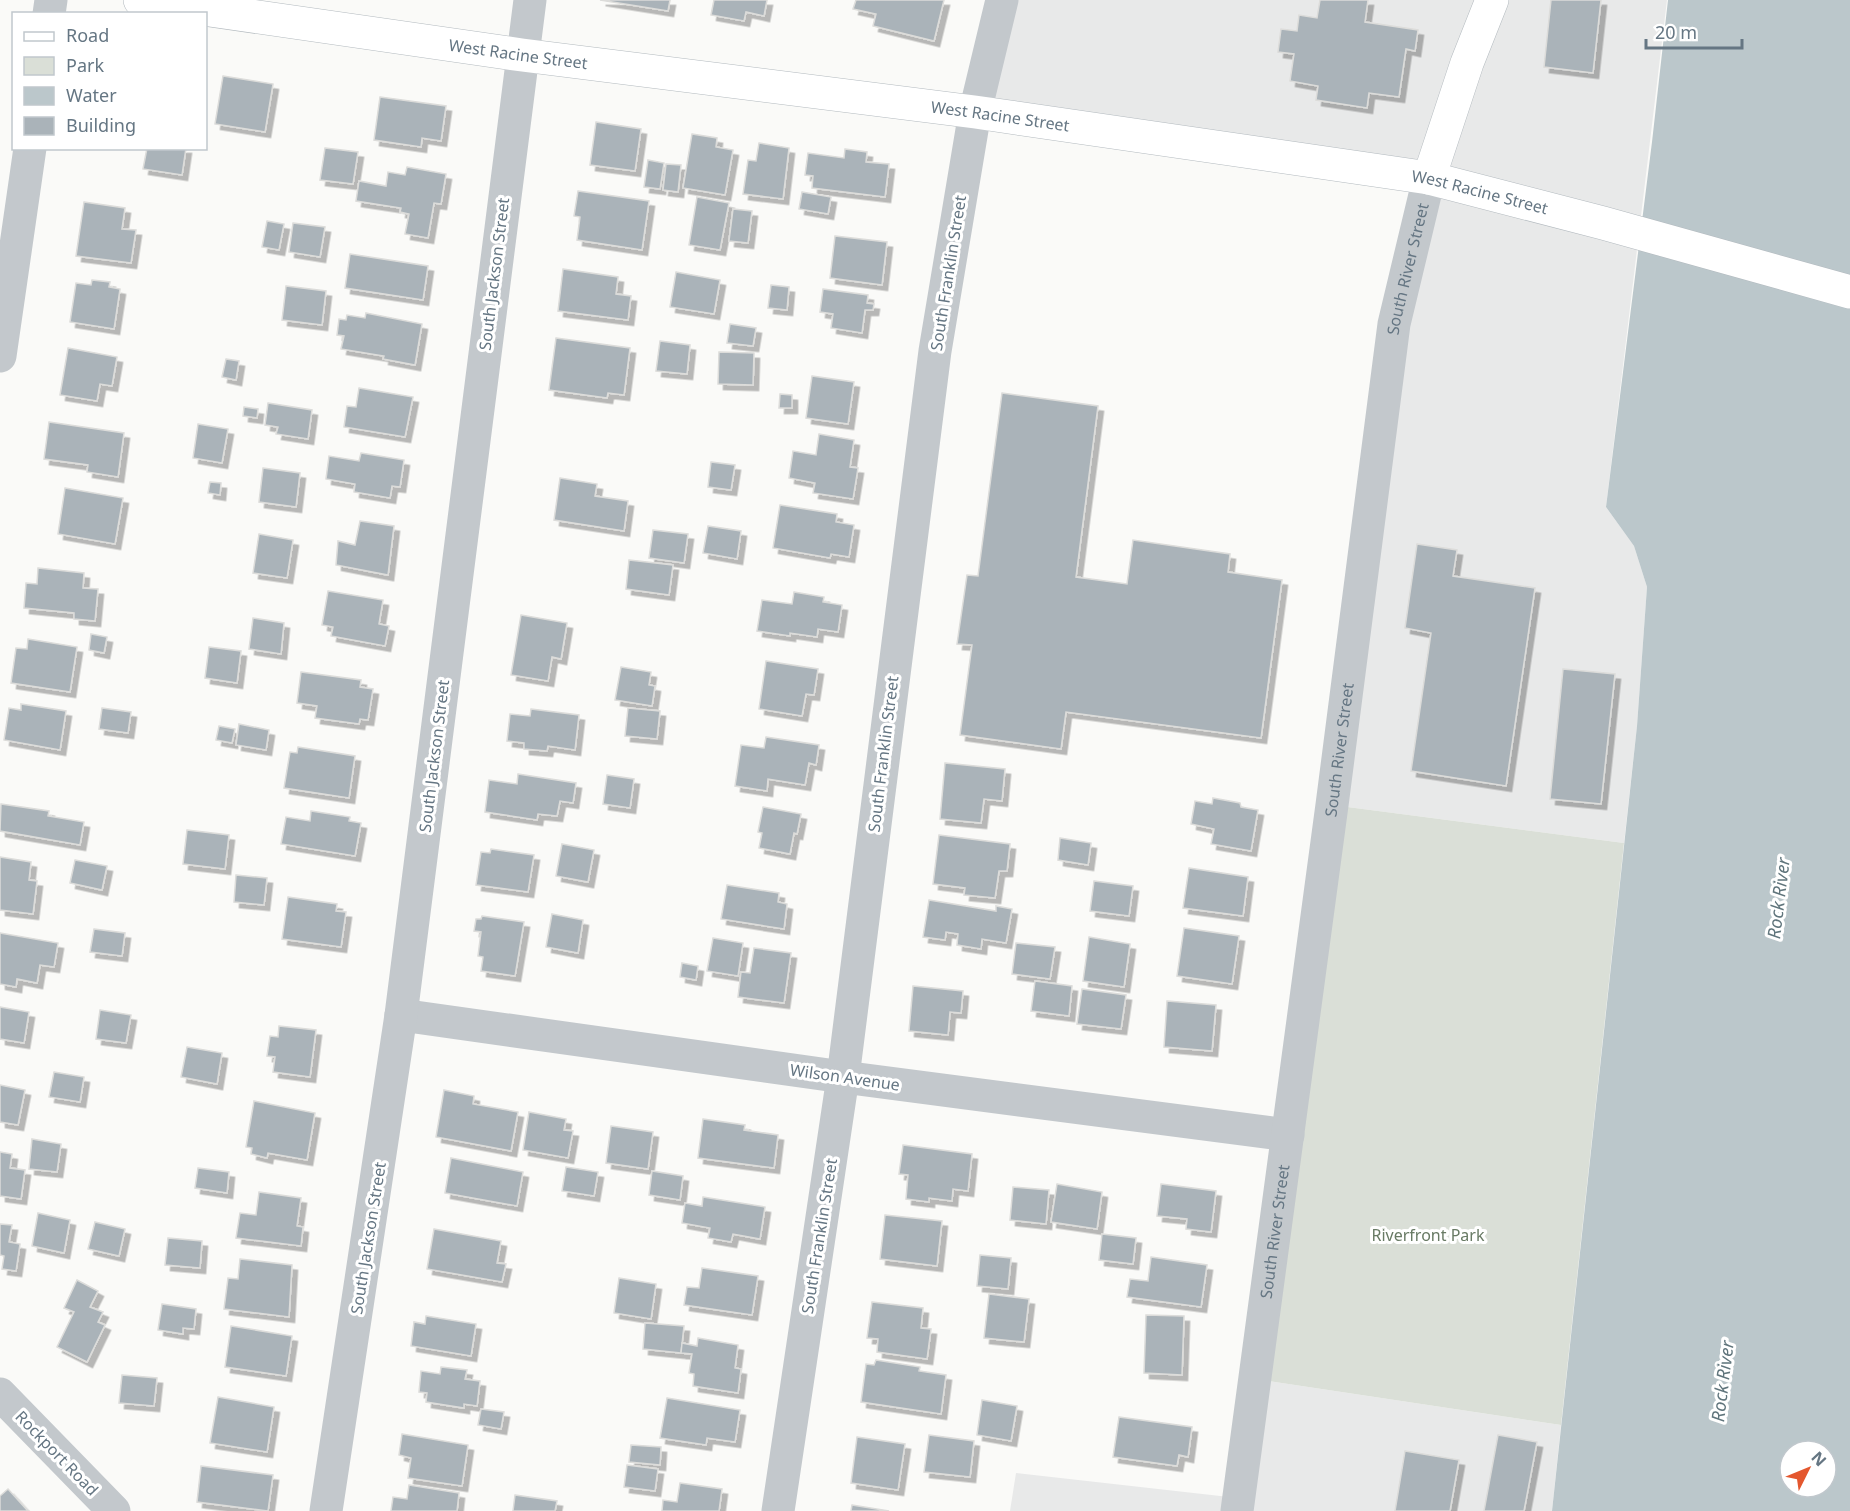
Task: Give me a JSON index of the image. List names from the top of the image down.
{
  "streets": {
    "main road": ["West Racine Street", "South River Street"],
    "street": [
      "South Franklin Street",
      "South Jackson Street",
      "Wilson Avenue",
      "Rockport Road"
    ]
  },
  "crossings": [
    ["West Racine Street", "South River Street"],
    ["West Racine Street", "South Franklin Street"],
    ["West Racine Street", "South Jackson Street"],
    ["South River Street", "Wilson Avenue"],
    ["South Franklin Street", "Wilson Avenue"],
    ["South Jackson Street", "Wilson Avenue"]
  ],
  "water": ["Rock River"],
  "parks": ["Riverfront Park"],
  "legend": [
    "Road",
    "Park",
    "Water",
    "Building"
  ],
  "scale_bar": "20 m",
  "north": "top right"
}
